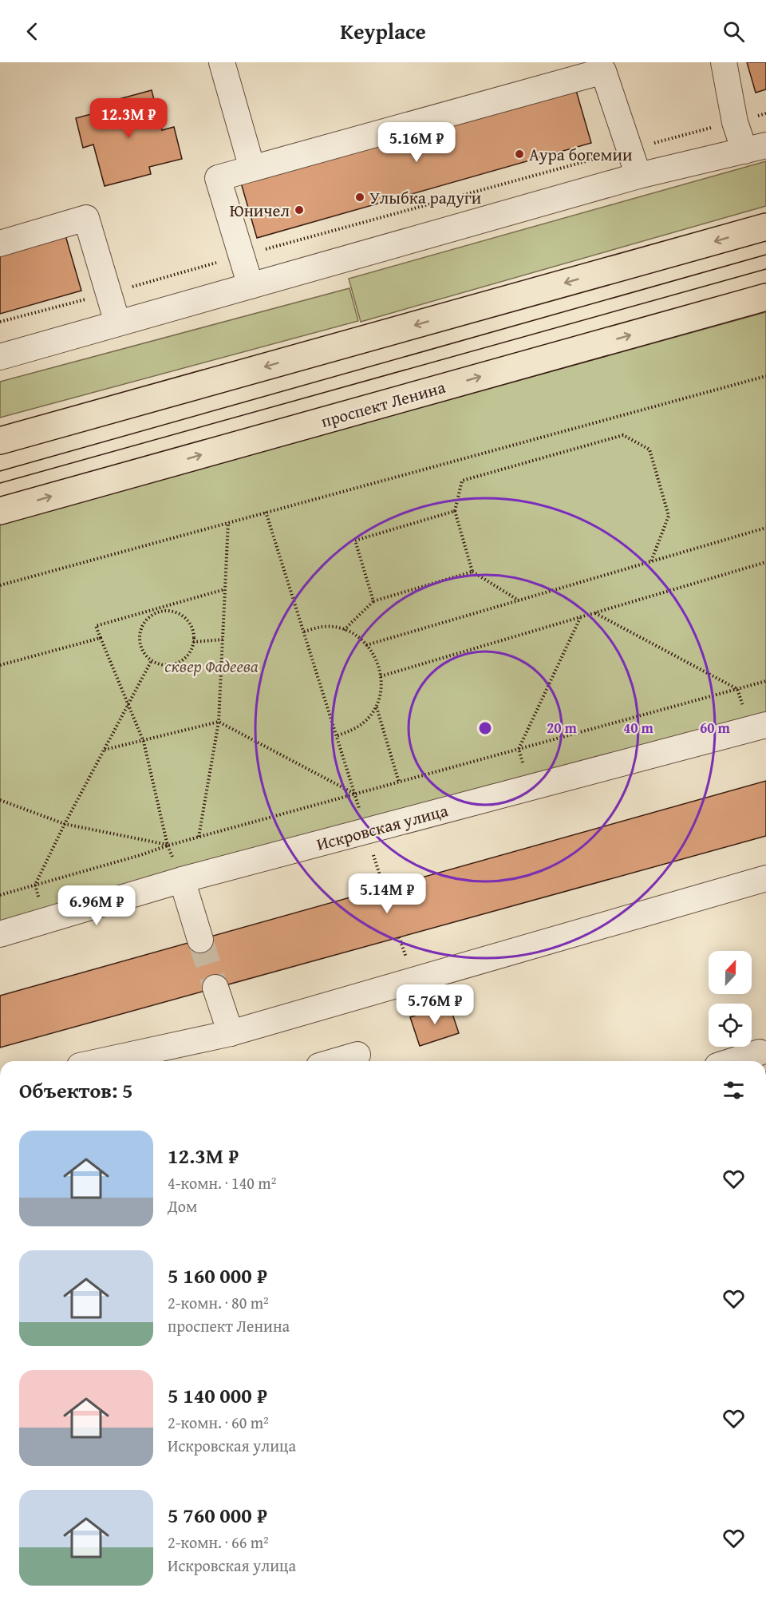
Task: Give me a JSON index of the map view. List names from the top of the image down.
{
  "streets": {
    "main road": ["проспект Ленина"],
    "street": ["Искровская улица"]
  },
  "parks": ["сквер Фадеева"],
  "places": ["Аура богемии", "Улыбка радуги", "Юничел"],
  "north": "top",
  "page": {
    "header": "Keyplace",
    "price": [
      "12.3M ₽",
      "5.16M ₽",
      "5.14M ₽",
      "6.96M ₽",
      "5.76M ₽"
    ],
    "heading": "Объектов: 5",
    "list": [
      {
        "name": "12.3M ₽",
        "note": "4-комн. · 140 m² · Дом"
      },
      {
        "name": "5 160 000 ₽",
        "note": "2-комн. · 80 m² · проспект Ленина"
      },
      {
        "name": "5 140 000 ₽",
        "note": "2-комн. · 60 m² · Искровская улица"
      },
      {
        "name": "5 760 000 ₽",
        "note": "2-комн. · 66 m² · Искровская улица"
      }
    ]
  },
  "rings": ["20 m", "40 m", "60 m"]
}
